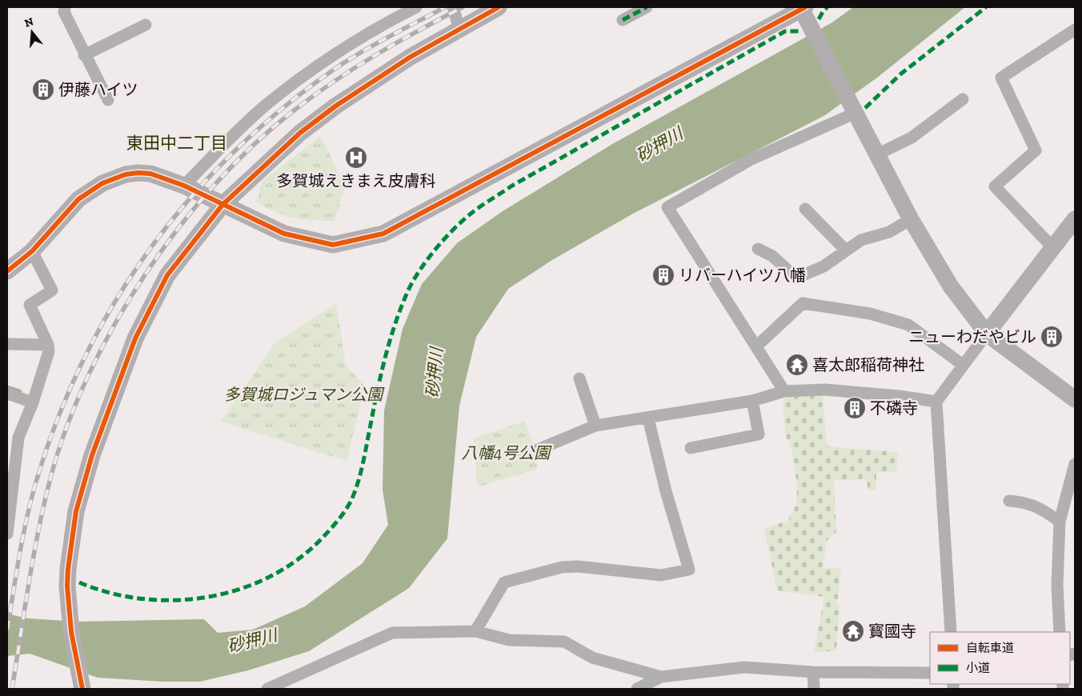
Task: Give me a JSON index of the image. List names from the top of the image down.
{
  "districts": ["東田中二丁目"],
  "water": ["砂押川"],
  "parks": ["多賀城ロジュマン公園", "八幡4号公園"],
  "places": {
    "building": [
      "伊藤ハイツ",
      "リバーハイツ八幡",
      "ニューわだやビル",
      "不磷寺"
    ],
    "hospital": ["多賀城えきまえ皮膚科"],
    "temple": ["喜太郎稲荷神社", "寳國寺"]
  },
  "legend": ["自転車道", "小道"],
  "north": "top"
}
